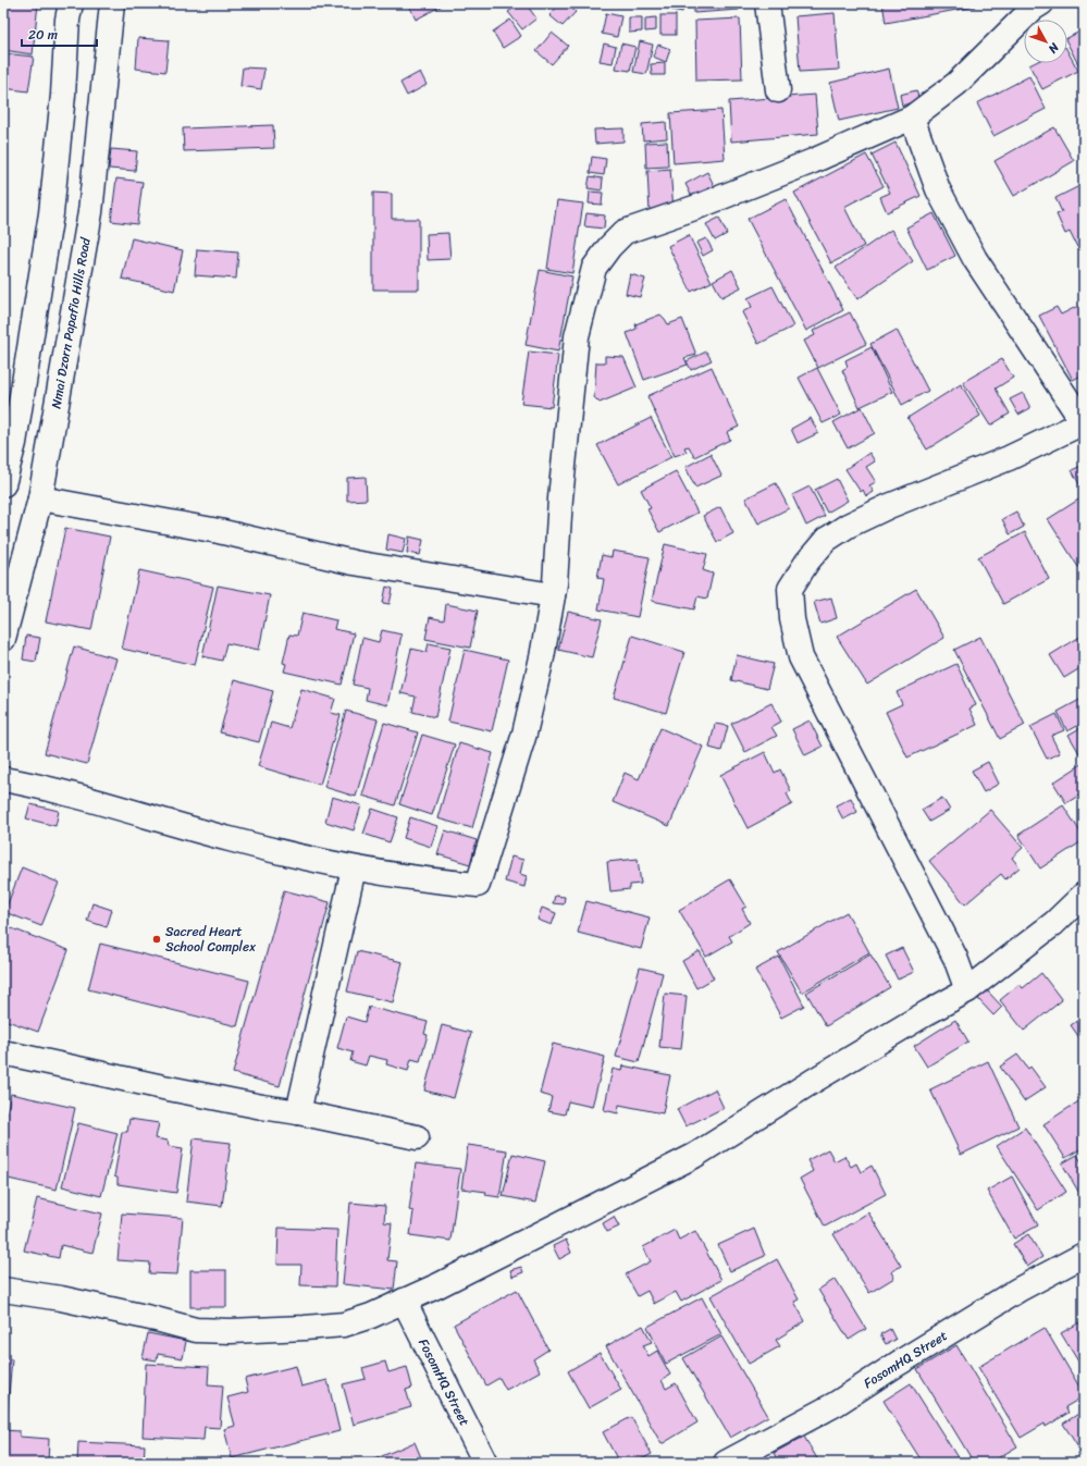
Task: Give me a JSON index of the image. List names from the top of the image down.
{
  "streets": {
    "street": ["Nmai Dzorn Papafio Hills Road", "FosomHQ Street"]
  },
  "places": ["Sacred Heart School Complex"],
  "scale_bar": "20 m",
  "north": "bottom right"
}
